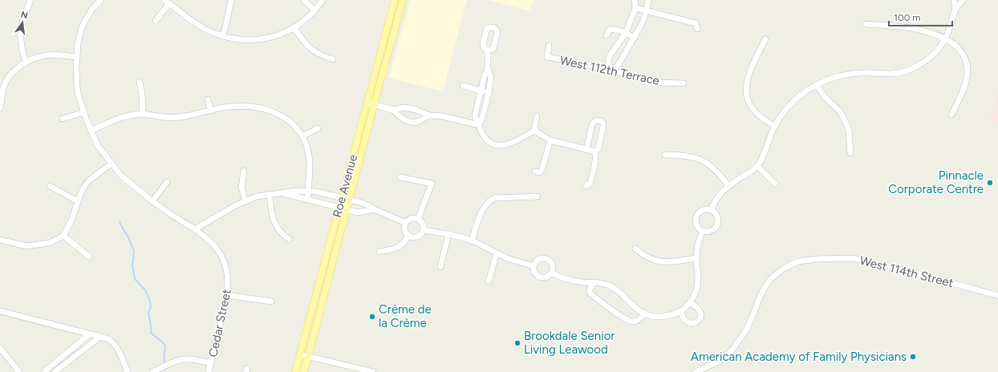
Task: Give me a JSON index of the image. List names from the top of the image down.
{
  "streets": {
    "main road": ["Roe Avenue"],
    "street": ["West 112th Terrace", "West 114th Street", "Cedar Street"]
  },
  "places": [
    "Pinnacle Corporate Centre",
    "Crème de la Crème",
    "Brookdale Senior Living Leawood",
    "American Academy of Family Physicians"
  ],
  "scale_bar": "100 m",
  "north": "top"
}
